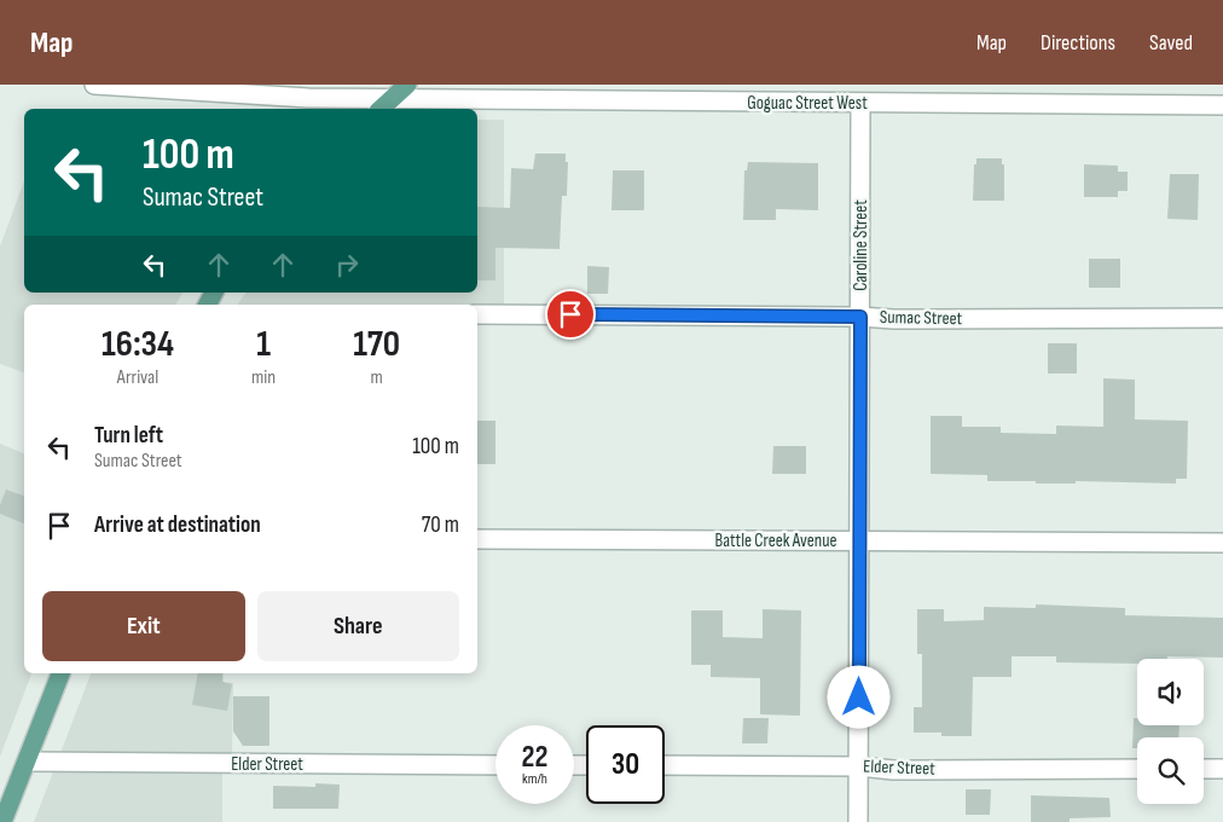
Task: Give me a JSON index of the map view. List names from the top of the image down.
{
  "streets": {
    "street": [
      "Goguac Street West",
      "Caroline Street",
      "Sumac Street",
      "Battle Creek Avenue",
      "Elder Street"
    ]
  },
  "crossings": [
    ["Goguac Street West", "Caroline Street"],
    ["Caroline Street", "Sumac Street"],
    ["Caroline Street", "Battle Creek Avenue"],
    ["Caroline Street", "Elder Street"]
  ],
  "page": {
    "header": "Map",
    "nav": ["Map", "Directions", "Saved"],
    "turn": ["100 m", "Sumac Street"],
    "eta": [
      "16:34",
      "Arrival",
      "1",
      "min",
      "170",
      "m"
    ],
    "list": [
      {
        "name": "Turn left",
        "note": "Sumac Street",
        "value": "100 m"
      },
      {
        "name": "Arrive at destination",
        "value": "70 m"
      }
    ],
    "buttons": ["Exit", "Share"],
    "speed": "22 km/h",
    "limit": "30"
  }
}
